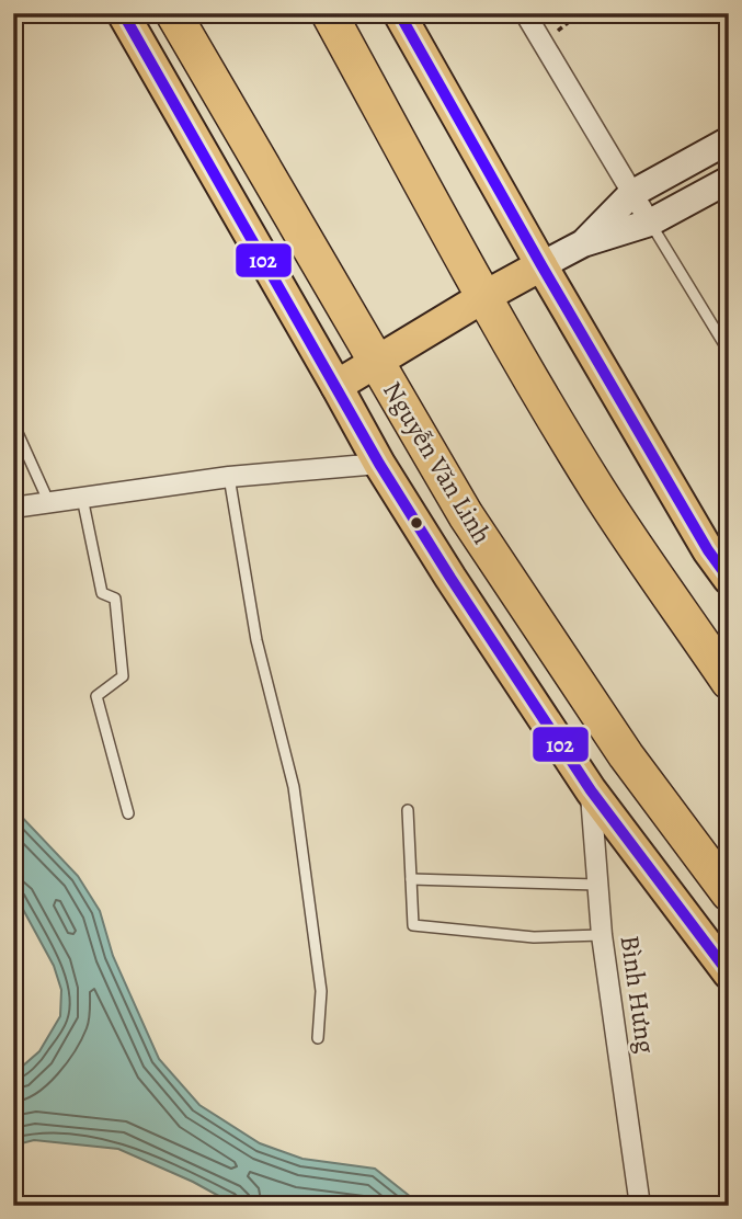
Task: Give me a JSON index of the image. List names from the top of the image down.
{
  "streets": {
    "highway": ["Nguyễn Văn Linh"],
    "street": ["Bình Hưng"]
  },
  "crossings": [
    ["Nguyễn Văn Linh", "Bình Hưng"]
  ],
  "lines": ["transit line 102"]
}
